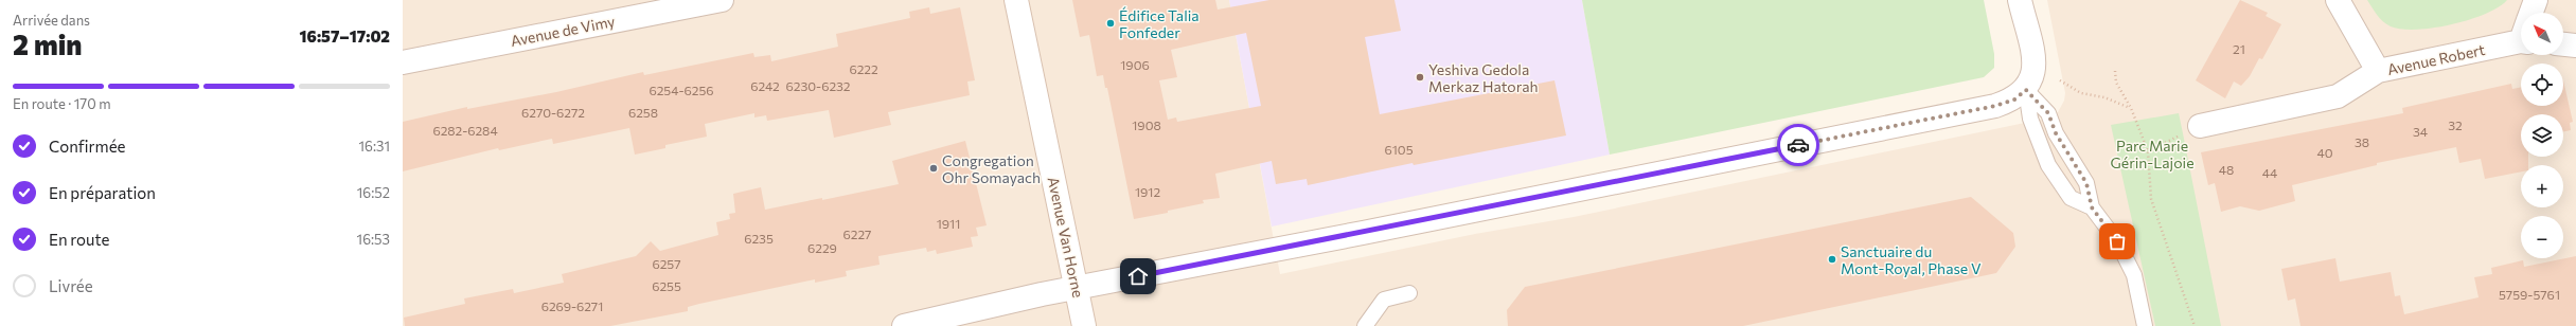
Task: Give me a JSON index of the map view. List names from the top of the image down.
{
  "streets": {
    "street": ["Avenue de Vimy", "Avenue Robert", "Avenue Van Horne"]
  },
  "parks": ["Parc Marie Gérin-Lajoie"],
  "places": [
    "Édifice Talia Fonfeder",
    "Yeshiva Gedola Merkaz Hatorah",
    "Congregation Ohr Somayach",
    "Sanctuaire du Mont-Royal, Phase V"
  ],
  "house_numbers": [
    "21",
    "1906",
    "6222",
    "6242",
    "6230-6232",
    "6254-6256",
    "6270-6272",
    "6258",
    "1908",
    "32",
    "6282-6284",
    "34",
    "38",
    "6105",
    "40",
    "48",
    "44",
    "1912",
    "1911",
    "6227",
    "6235",
    "6229",
    "6257",
    "6255",
    "5759-5761",
    "6269-6271"
  ],
  "north": "top left",
  "page": {
    "heading": ["2 min", "Arrivée dans", "16:57–17:02"],
    "map_buttons": ["+", "−"],
    "bar": "En route · 170 m",
    "list": [
      ["Confirmée", "16:31"],
      ["En préparation", "16:52"],
      ["En route", "16:53"],
      "Livrée"
    ]
  }
}
